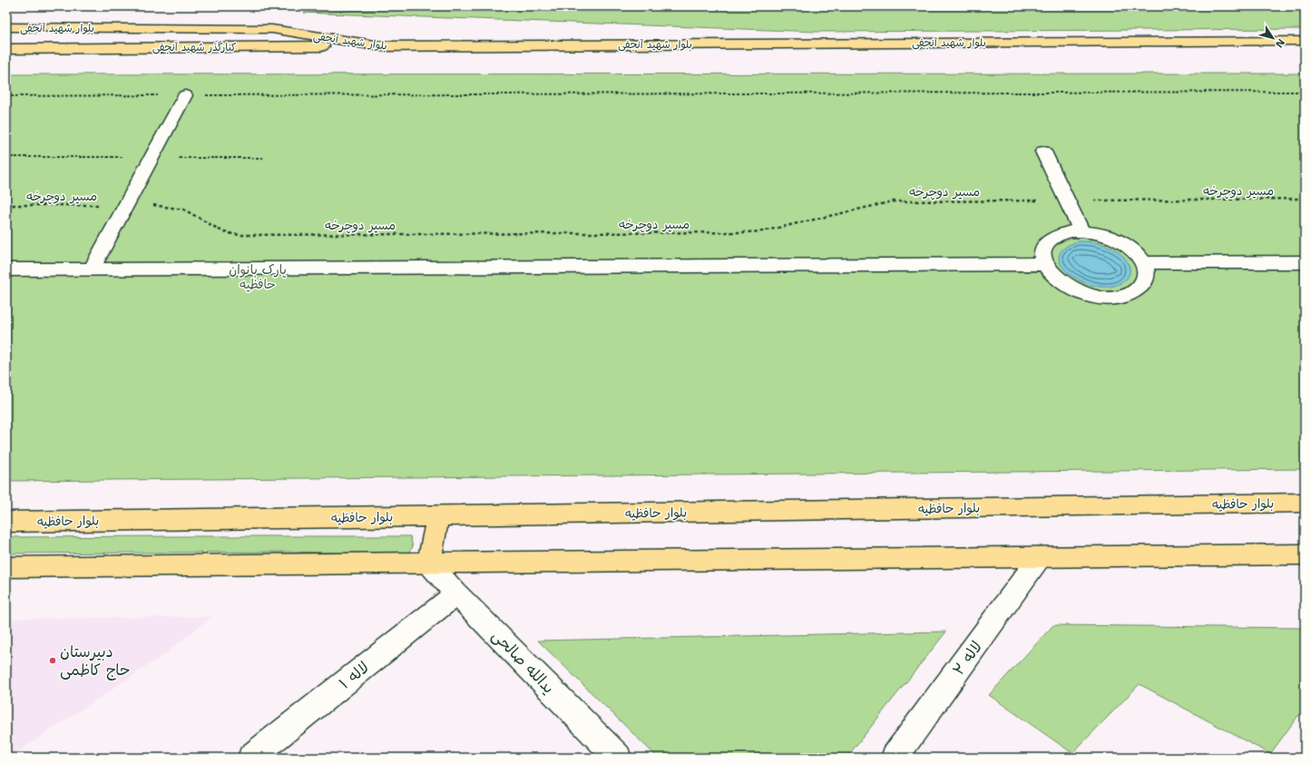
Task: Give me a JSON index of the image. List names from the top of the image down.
{
  "streets": {
    "main road": ["بلوار شهید آنجفی", "کنارگذر شهید آنجفی", "بلوار حافظیه"],
    "street": ["لاله ۲", "یدالله صالحی", "لاله ۱"],
    "path": ["مسیر دوچرخه"]
  },
  "crossings": [
    ["بلوار شهید آنجفی", "کنارگذر شهید آنجفی"],
    ["یدالله صالحی", "لاله ۱"]
  ],
  "parks": ["پارک بانوان حافظیه"],
  "places": ["دبیرستان حاج کاظمی"],
  "north": "bottom right"
}
